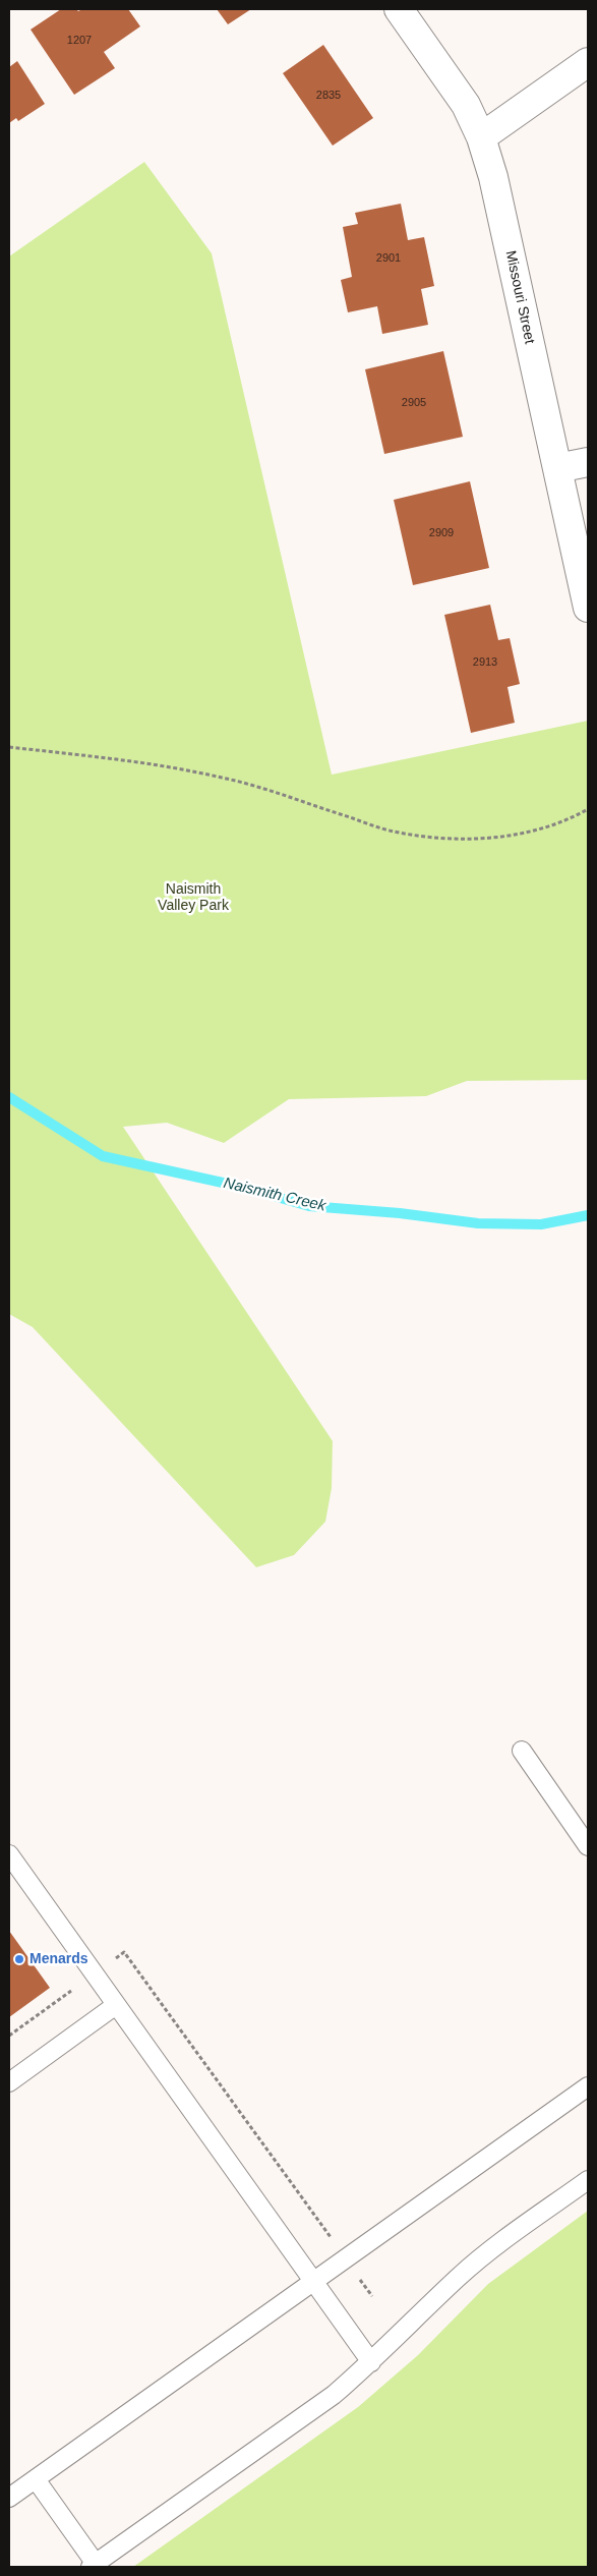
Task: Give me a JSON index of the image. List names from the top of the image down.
{
  "streets": {
    "street": ["Missouri Street"]
  },
  "water": ["Naismith Creek"],
  "parks": ["Naismith Valley Park"],
  "places": ["Menards"],
  "house_numbers": [
    "1207",
    "2835",
    "2901",
    "2905",
    "2909",
    "2913"
  ]
}
